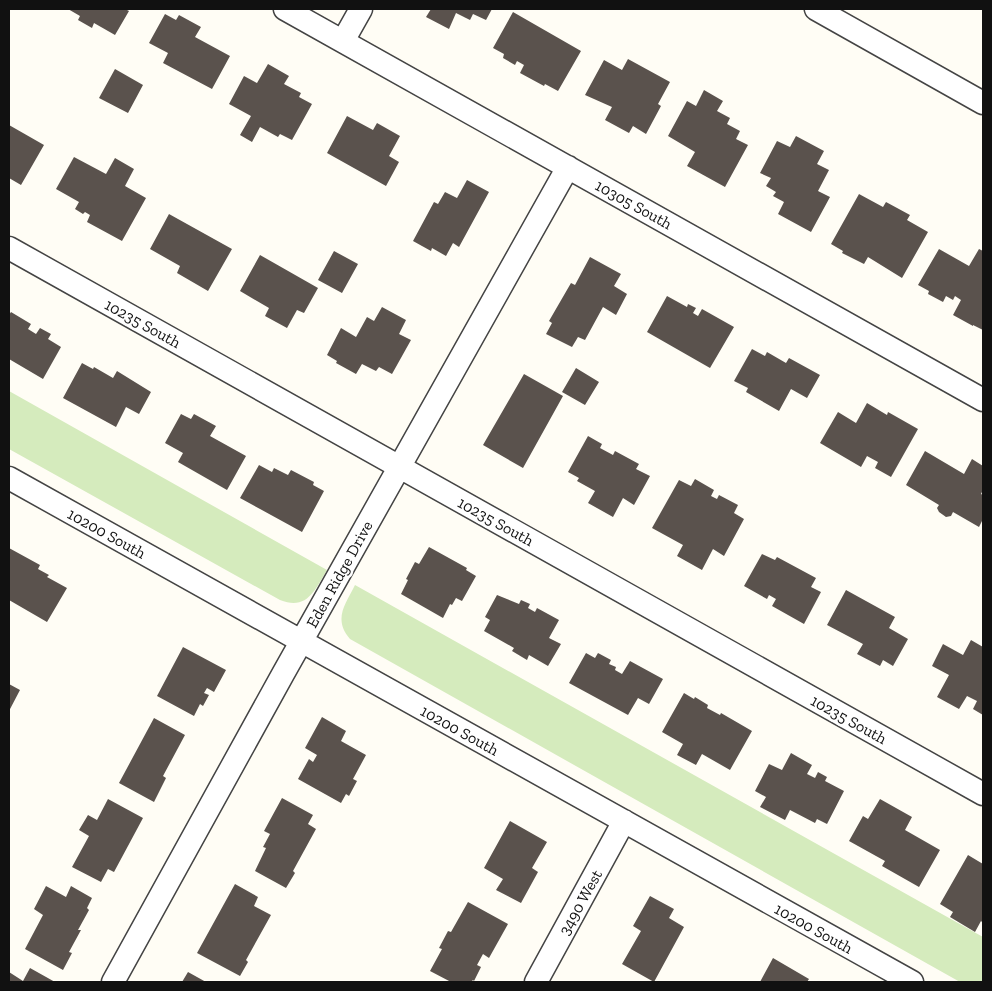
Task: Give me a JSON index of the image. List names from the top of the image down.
{
  "streets": {
    "street": [
      "10305 South",
      "10235 South",
      "10200 South",
      "Eden Ridge Drive",
      "3490 West"
    ]
  },
  "crossings": [
    ["10305 South", "Eden Ridge Drive"],
    ["10235 South", "Eden Ridge Drive"],
    ["10200 South", "Eden Ridge Drive"],
    ["10200 South", "3490 West"]
  ]
}
